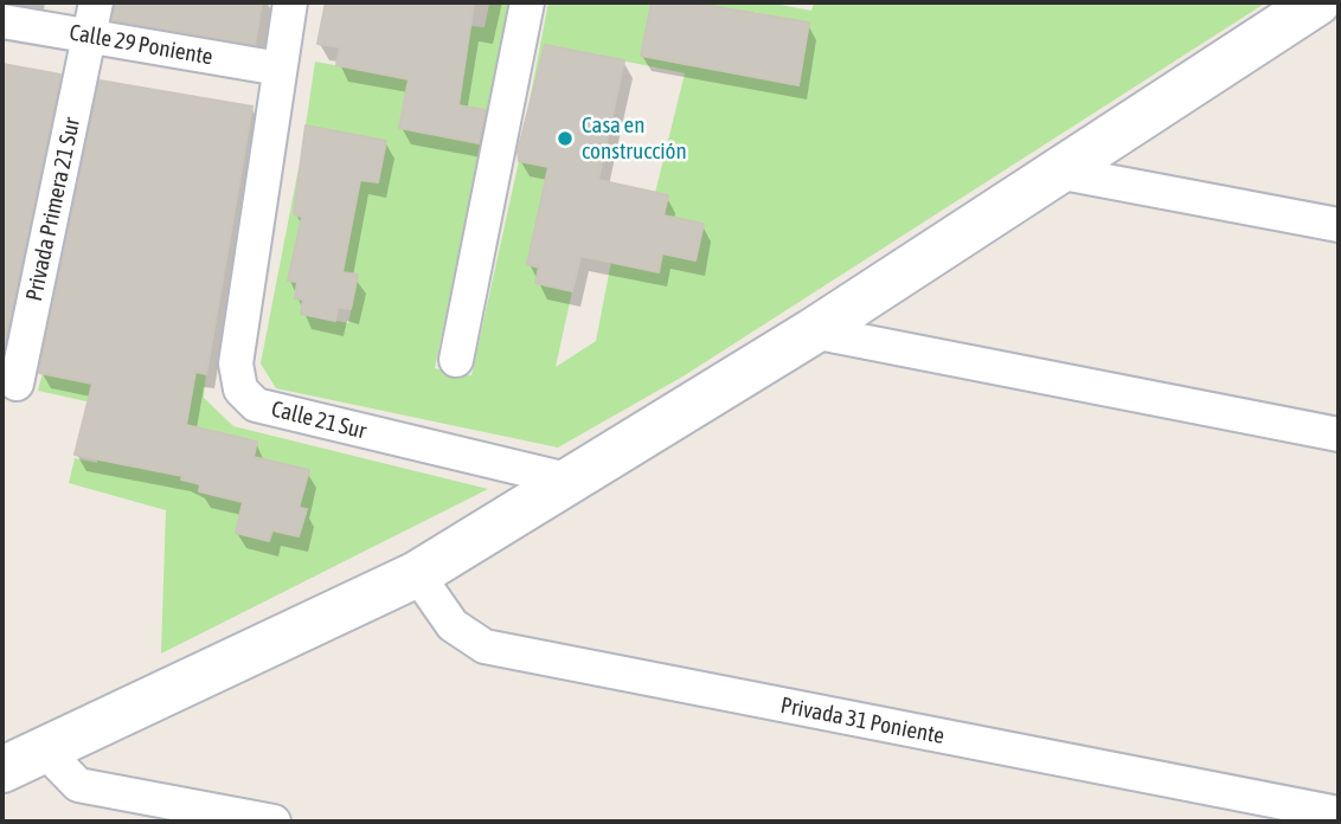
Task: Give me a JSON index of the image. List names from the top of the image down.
{
  "streets": {
    "street": [
      "Calle 29 Poniente",
      "Privada Primera 21 Sur",
      "Calle 21 Sur",
      "Privada 31 Poniente"
    ]
  },
  "crossings": [
    ["Calle 29 Poniente", "Privada Primera 21 Sur"],
    ["Calle 29 Poniente", "Calle 21 Sur"]
  ],
  "places": ["Casa en construcción"]
}
